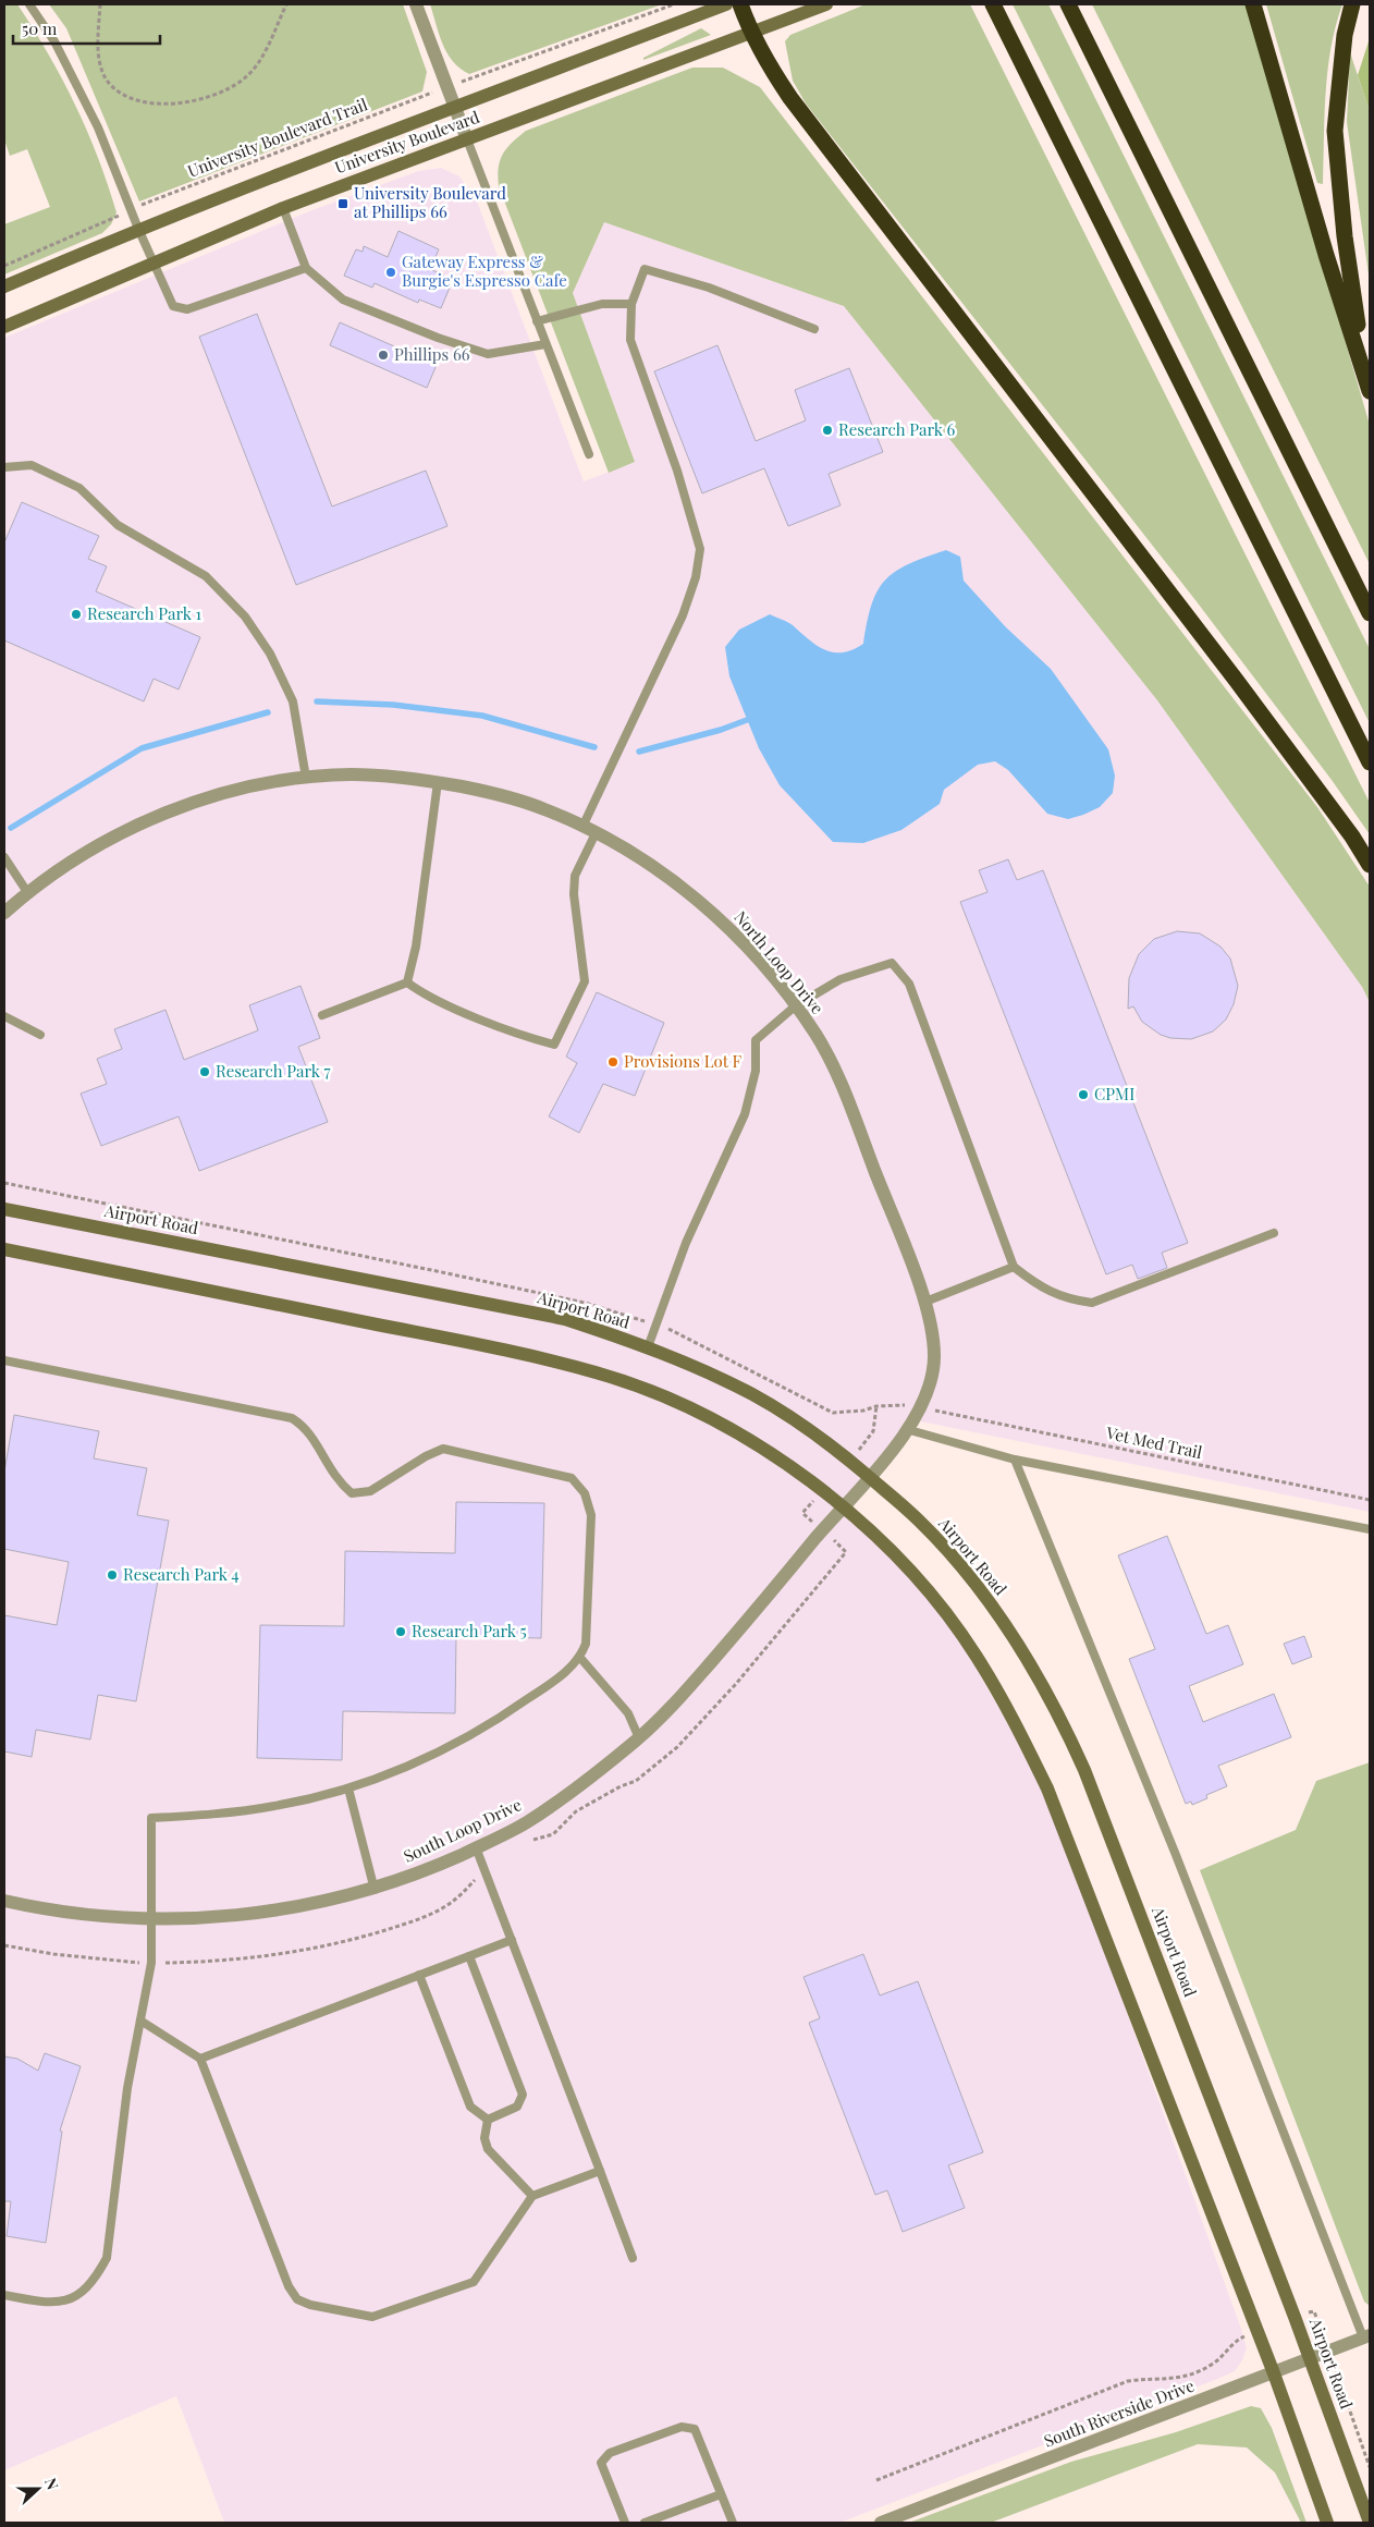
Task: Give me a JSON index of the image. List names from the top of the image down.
{
  "streets": {
    "main road": ["University Boulevard", "Airport Road"],
    "street": ["North Loop Drive", "South Loop Drive", "South Riverside Drive"],
    "path": ["University Boulevard Trail", "Vet Med Trail"]
  },
  "crossings": [
    ["North Loop Drive", "Airport Road"],
    ["North Loop Drive", "South Loop Drive"],
    ["Airport Road", "South Riverside Drive"]
  ],
  "places": {
    "transit": ["University Boulevard at Phillips 66"],
    "other": [
      "Gateway Express & Burgie's Espresso Cafe",
      "Phillips 66",
      "Research Park 6",
      "Research Park 1",
      "Provisions Lot F",
      "Research Park 7",
      "CPMI",
      "Research Park 4",
      "Research Park 5"
    ]
  },
  "scale_bar": "50 m",
  "north": "right"
}
